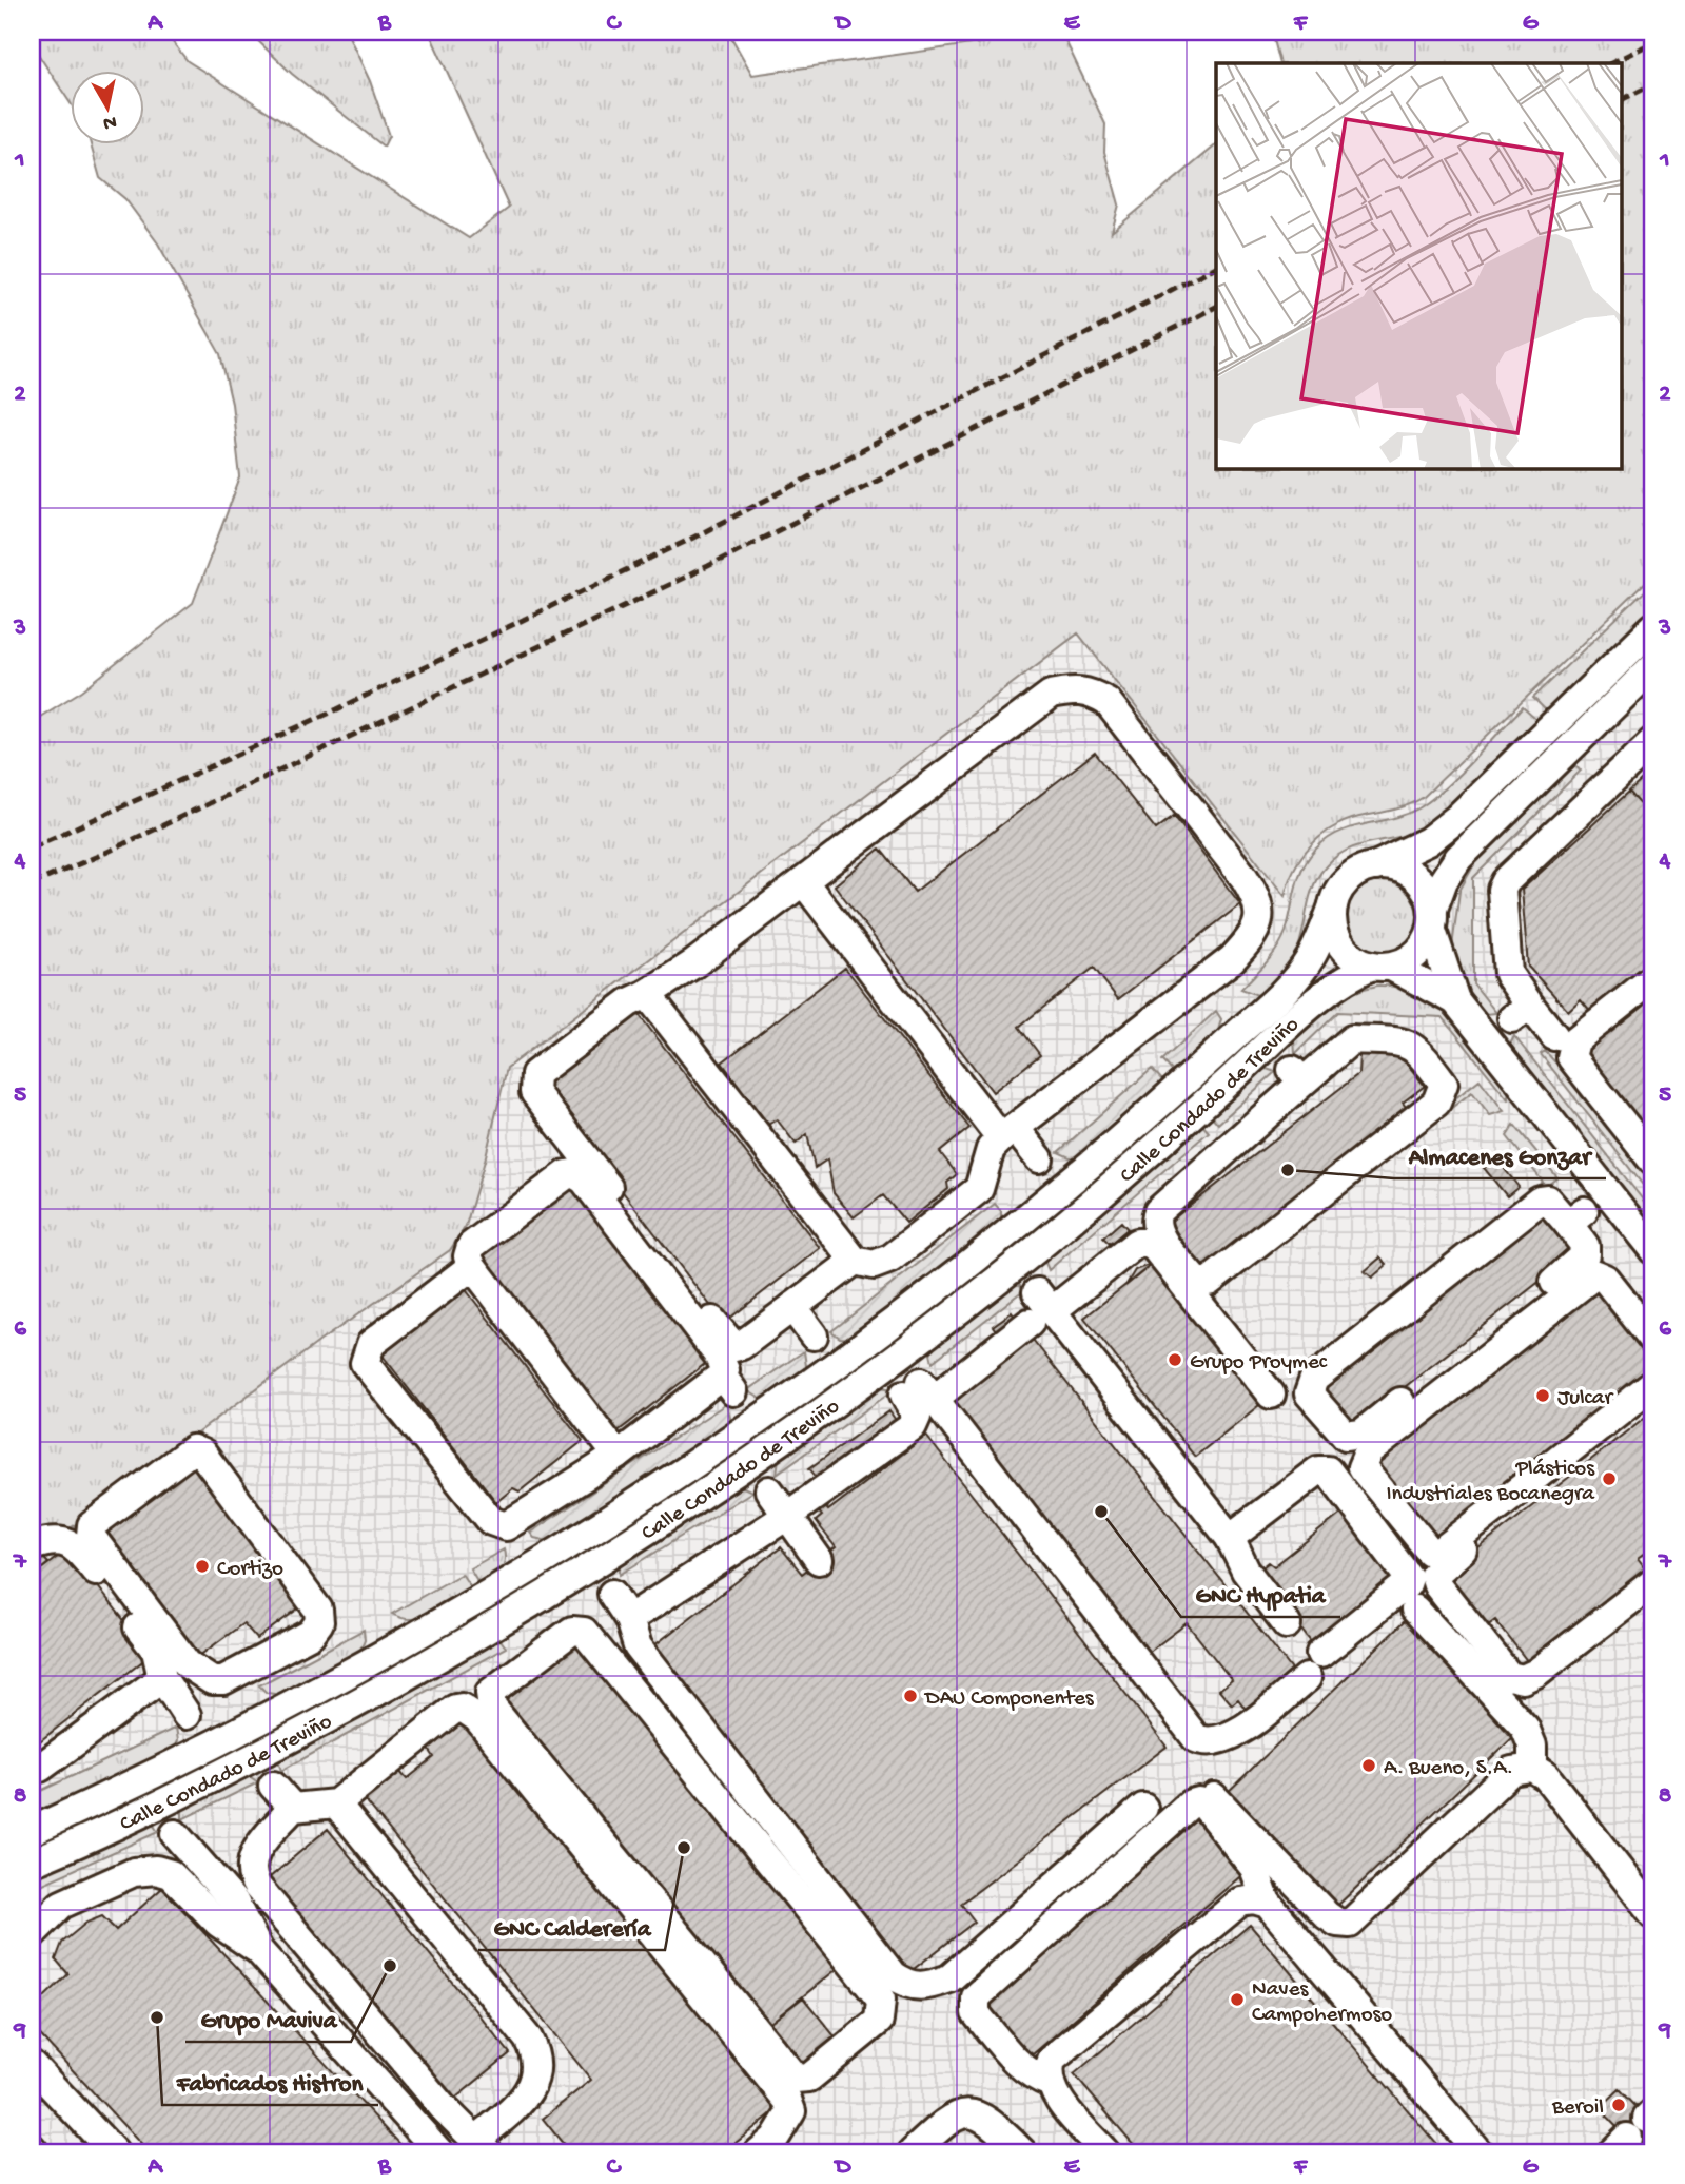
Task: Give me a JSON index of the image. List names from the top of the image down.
{
  "streets": {
    "street": ["Calle Condado de Treviño"]
  },
  "places": [
    "Almacenes Gonzar",
    "Grupo Proymec",
    "Julcar",
    "Plásticos Industriales Bocanegra",
    "GNC Hypatia",
    "Cortizo",
    "DAU Componentes",
    "A. Bueno, S.A.",
    "GNC Calderería",
    "Grupo Maviva",
    "Naves Campohermoso",
    "Fabricados Histron",
    "Beroil"
  ],
  "north": "bottom",
  "grid": {
    "columns": [
      "A",
      "B",
      "C",
      "D",
      "E",
      "F",
      "G"
    ],
    "rows": [
      "1",
      "2",
      "3",
      "4",
      "5",
      "6",
      "7",
      "8",
      "9"
    ]
  }
}
